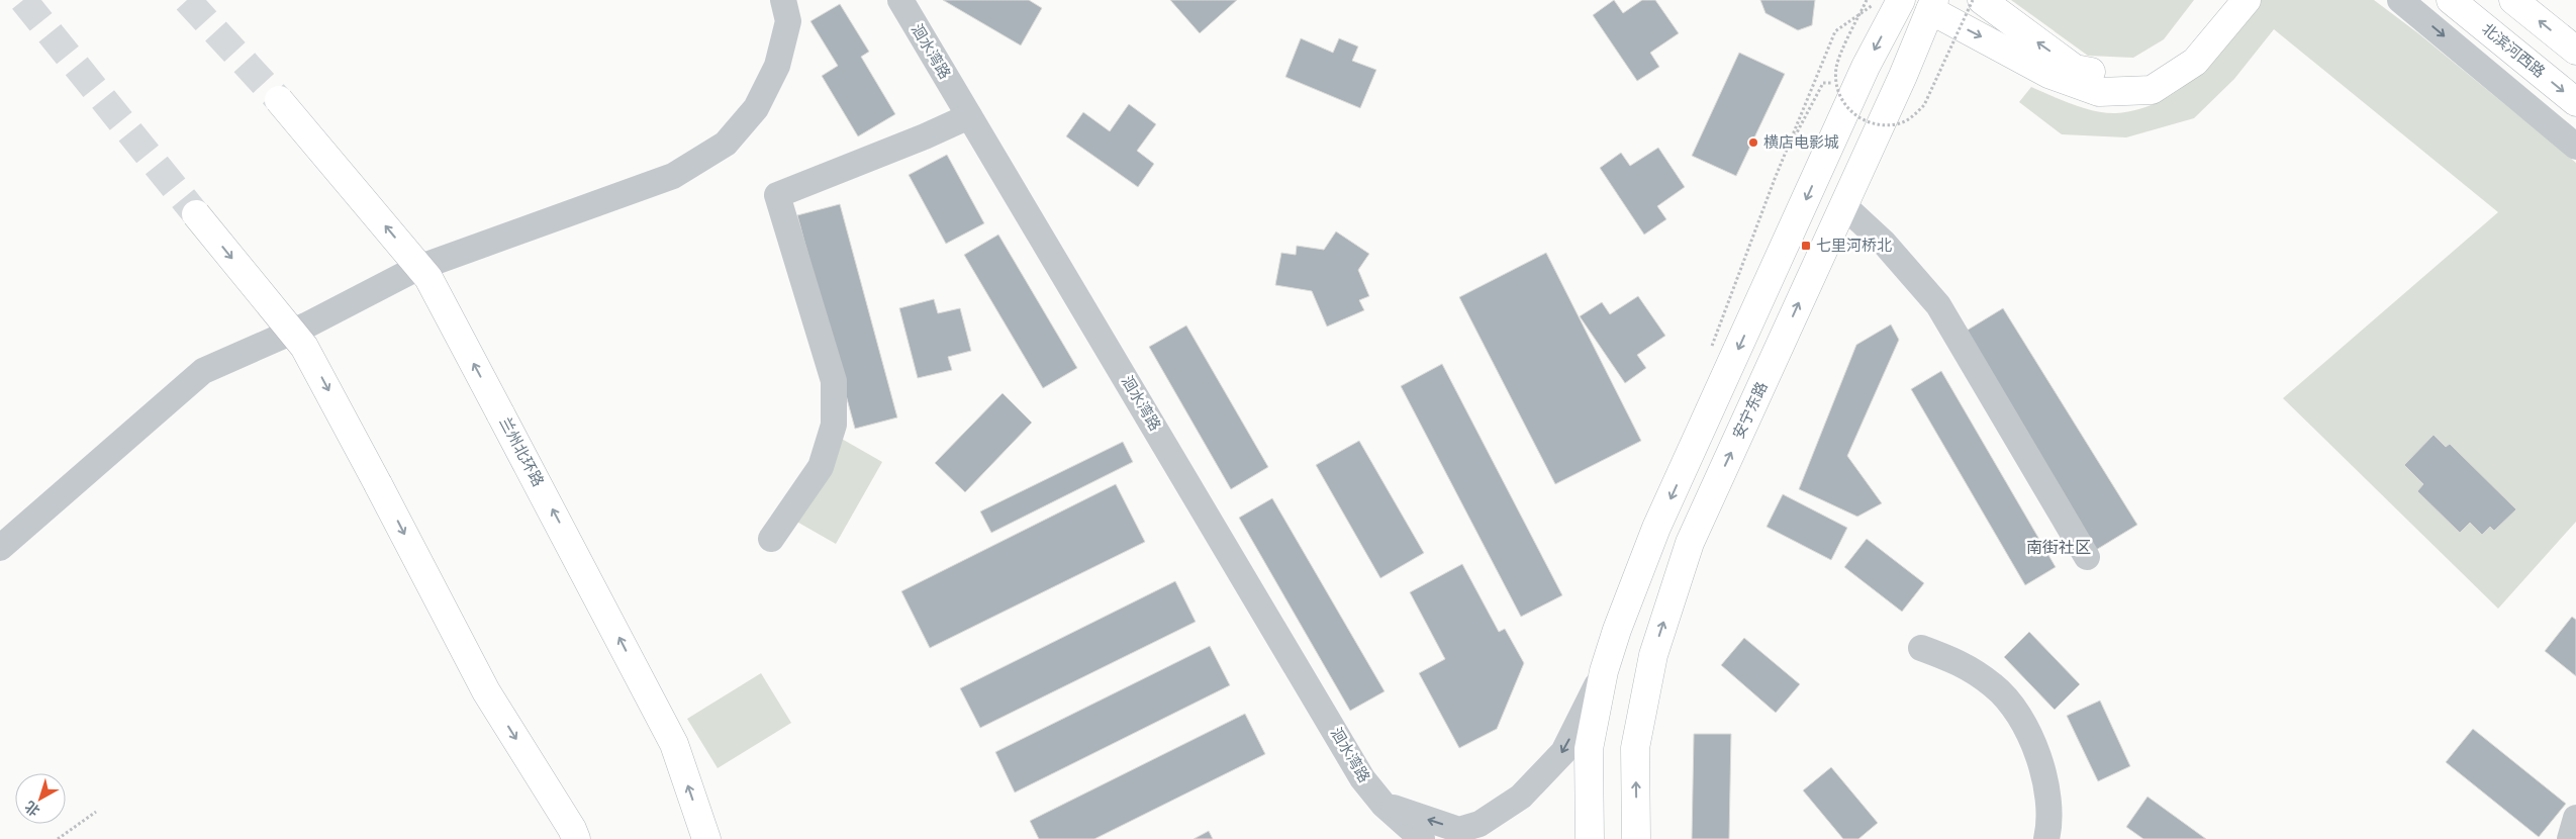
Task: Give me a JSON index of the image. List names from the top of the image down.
{
  "streets": {
    "main road": ["北滨河西路", "安宁东路", "兰州北环路"],
    "street": ["洄水湾路"]
  },
  "districts": ["南街社区"],
  "places": {
    "other": ["横店电影城"],
    "transit": ["七里河桥北"]
  },
  "north": "bottom left"
}
